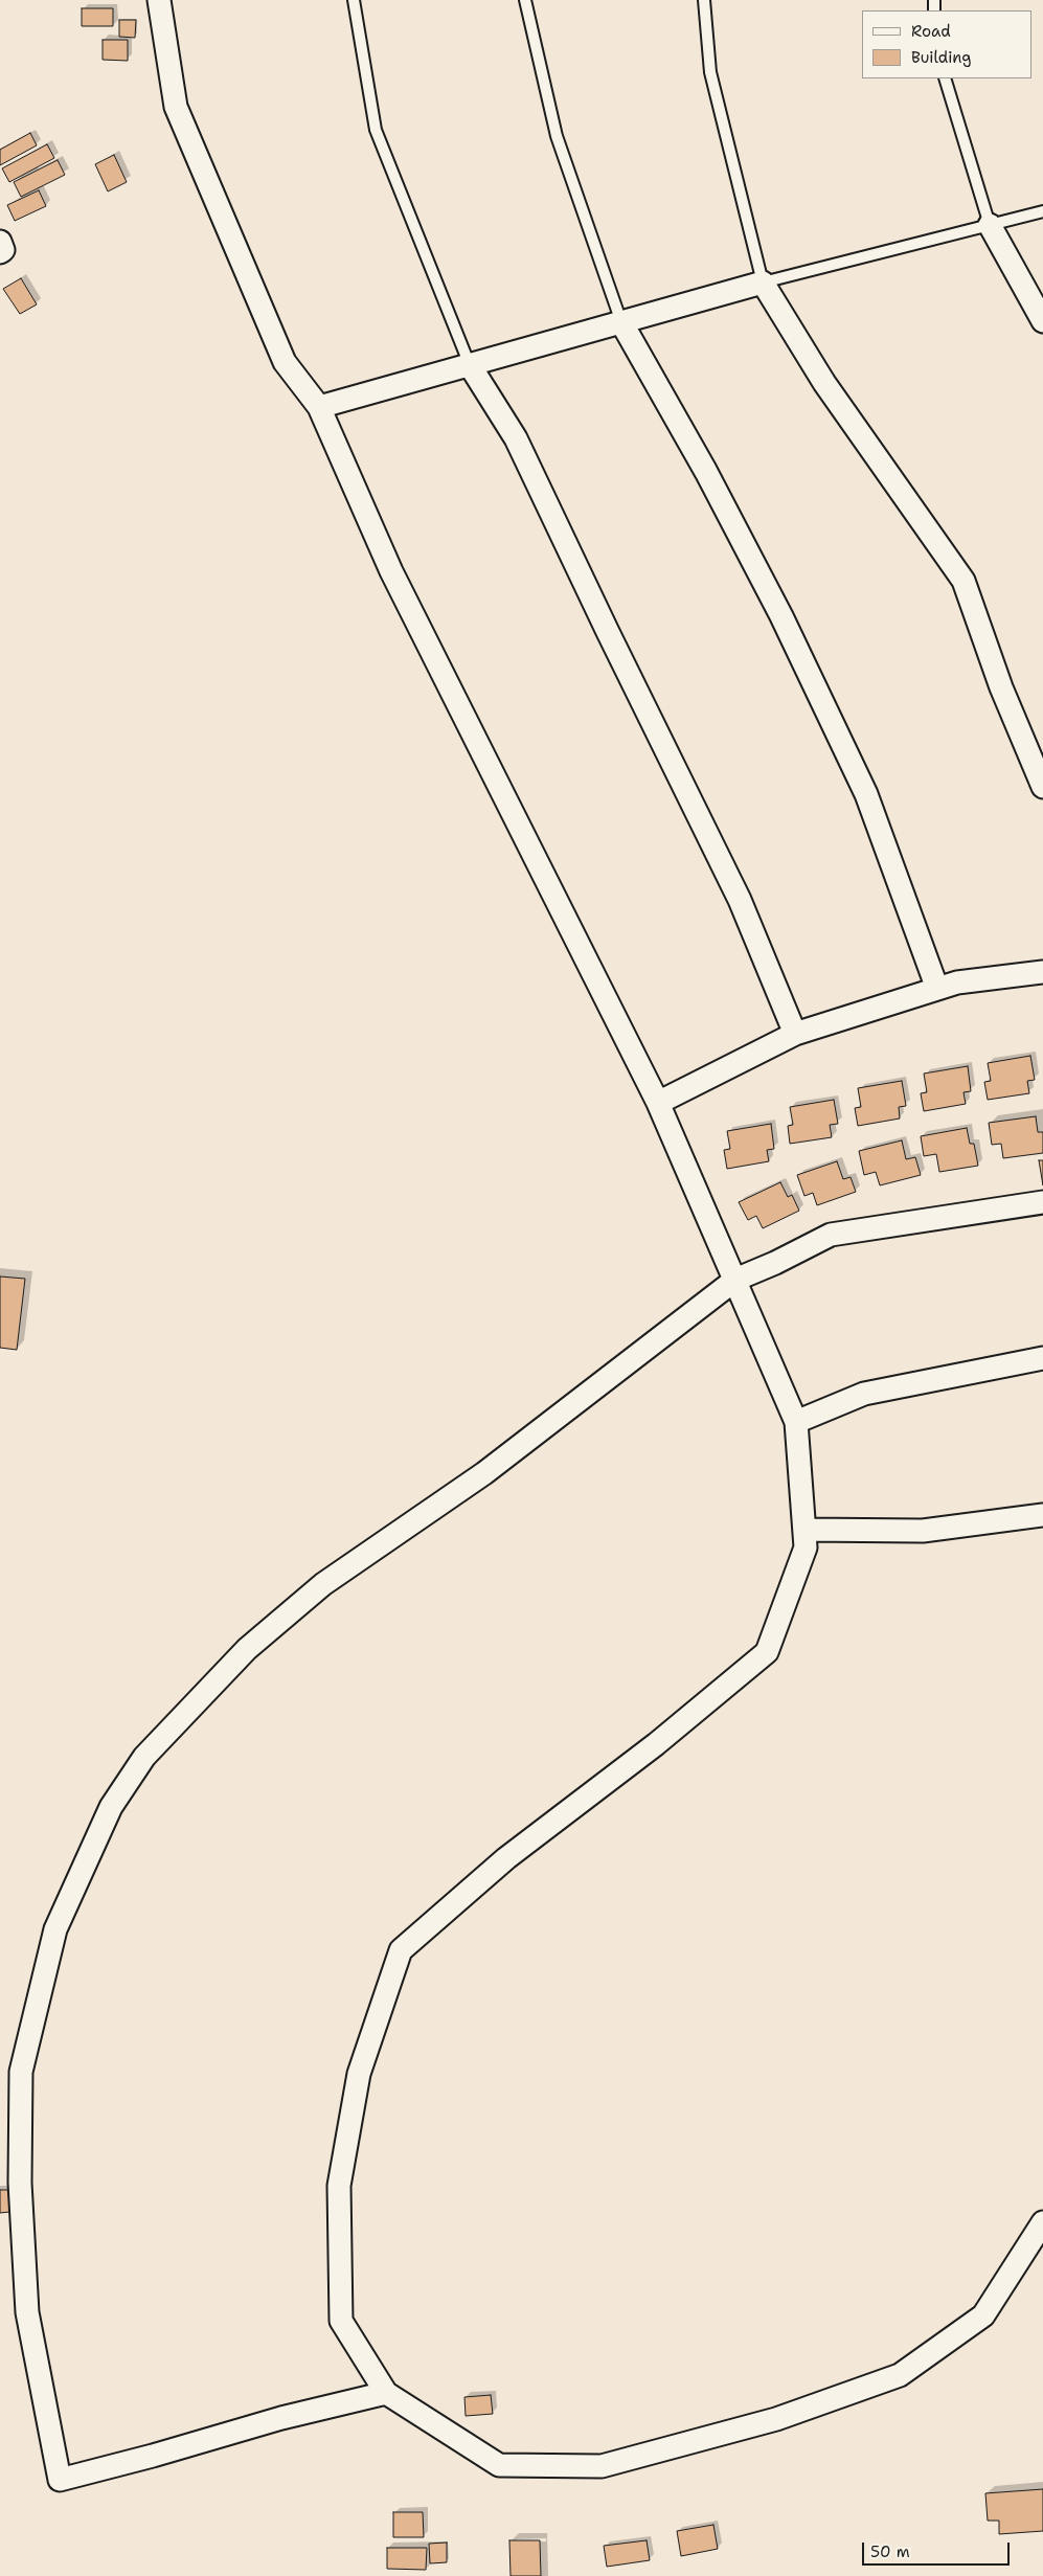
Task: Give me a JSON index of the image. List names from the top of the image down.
{
  "legend": ["Road", "Building"],
  "scale_bar": "50 m"
}
